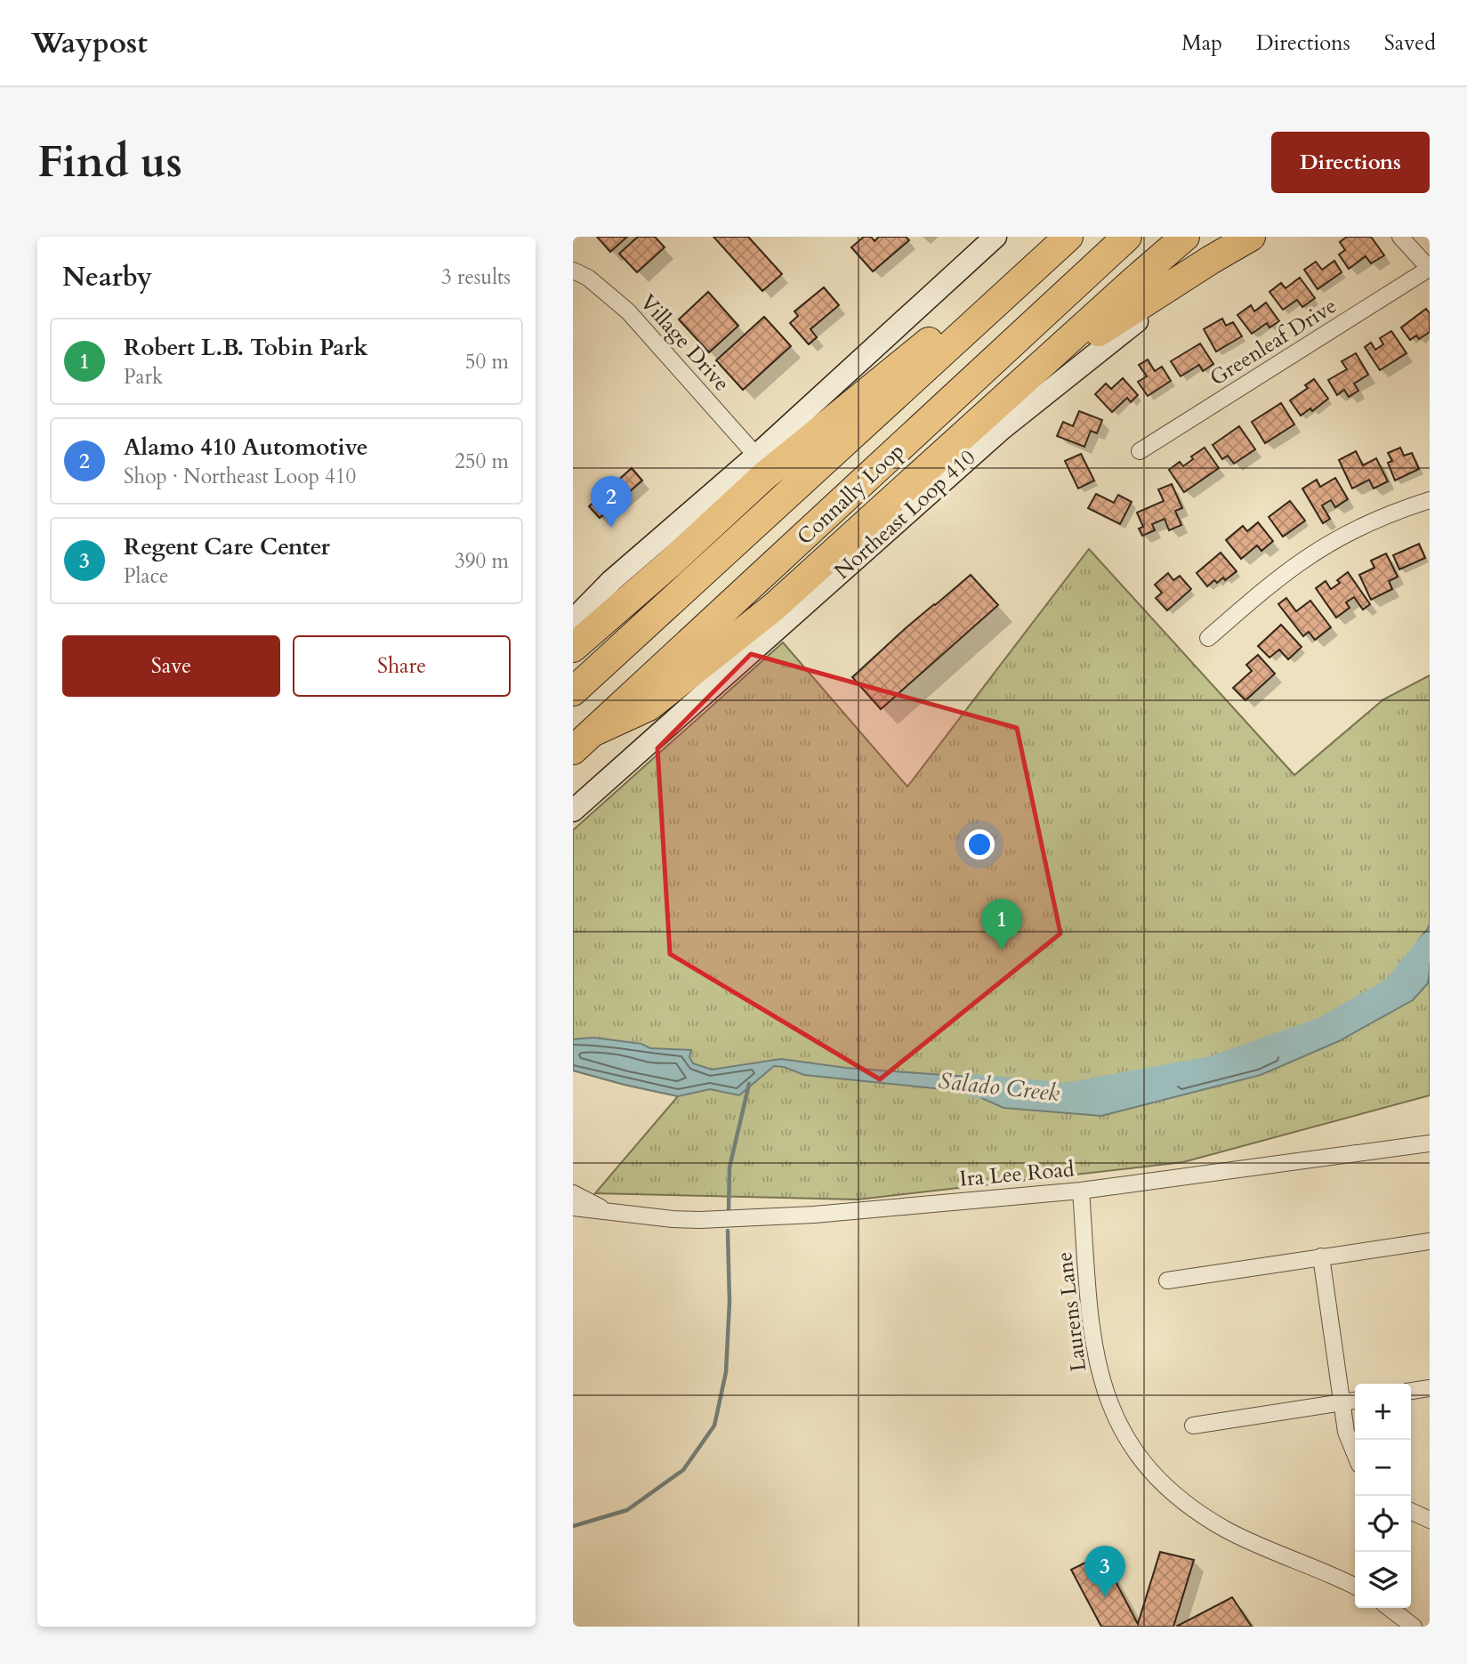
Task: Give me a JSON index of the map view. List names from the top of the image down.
{
  "streets": {
    "highway": ["Connally Loop"],
    "main road": ["Northeast Loop 410"],
    "street": [
      "Greenleaf Drive",
      "Village Drive",
      "Ira Lee Road",
      "Laurens Lane"
    ]
  },
  "crossings": [
    ["Ira Lee Road", "Laurens Lane"]
  ],
  "water": ["Salado Creek"],
  "page": {
    "header": "Waypost",
    "nav": ["Map", "Directions", "Saved"],
    "buttons": [
      "Directions",
      ["Save", "Share"]
    ],
    "title": "Find us",
    "heading": ["Nearby", "3 results"],
    "list": [
      {
        "mark": "1",
        "name": "Robert L.B. Tobin Park",
        "note": "Park",
        "value": "50 m"
      },
      {
        "mark": "2",
        "name": "Alamo 410 Automotive",
        "note": "Shop · Northeast Loop 410",
        "value": "250 m"
      },
      {
        "mark": "3",
        "name": "Regent Care Center",
        "note": "Place",
        "value": "390 m"
      }
    ],
    "pins": ["2", "1", "3"],
    "map_buttons": ["+", "−"]
  }
}
